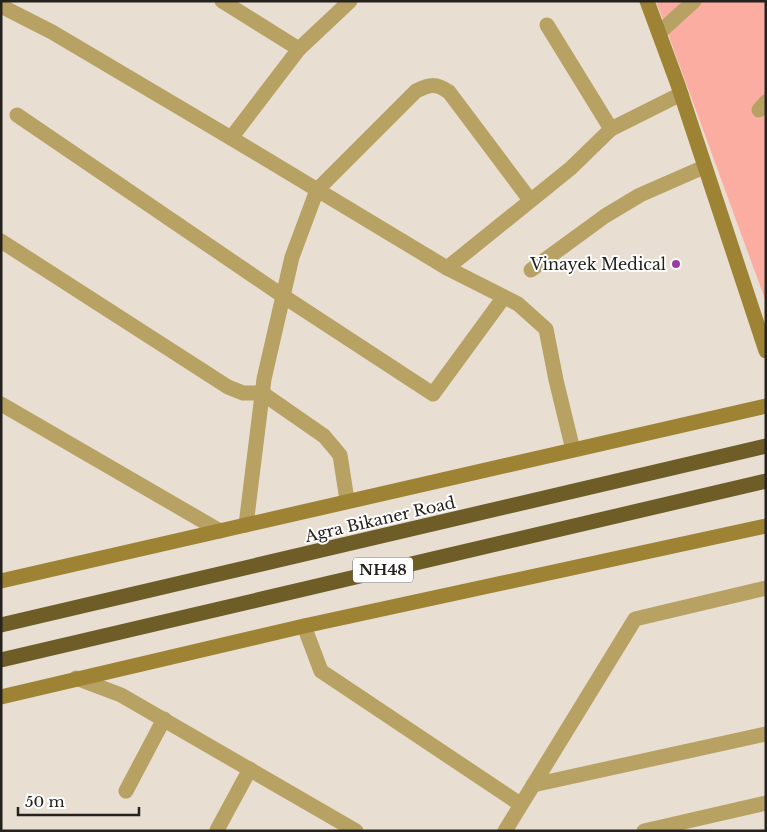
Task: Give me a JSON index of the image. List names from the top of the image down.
{
  "streets": {
    "highway": ["Agra Bikaner Road", "NH48"]
  },
  "places": ["Vinayek Medical"],
  "scale_bar": "50 m"
}
